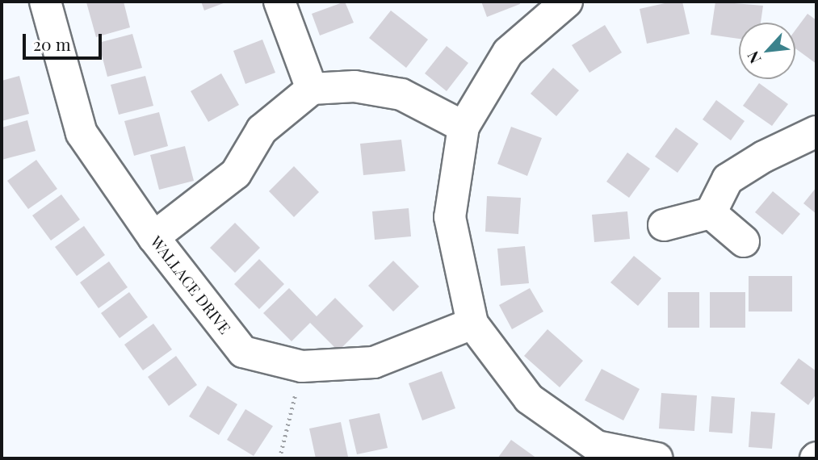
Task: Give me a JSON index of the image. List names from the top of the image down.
{
  "streets": {
    "street": ["WALLACE DRIVE"]
  },
  "scale_bar": "20 m",
  "north": "bottom left"
}
